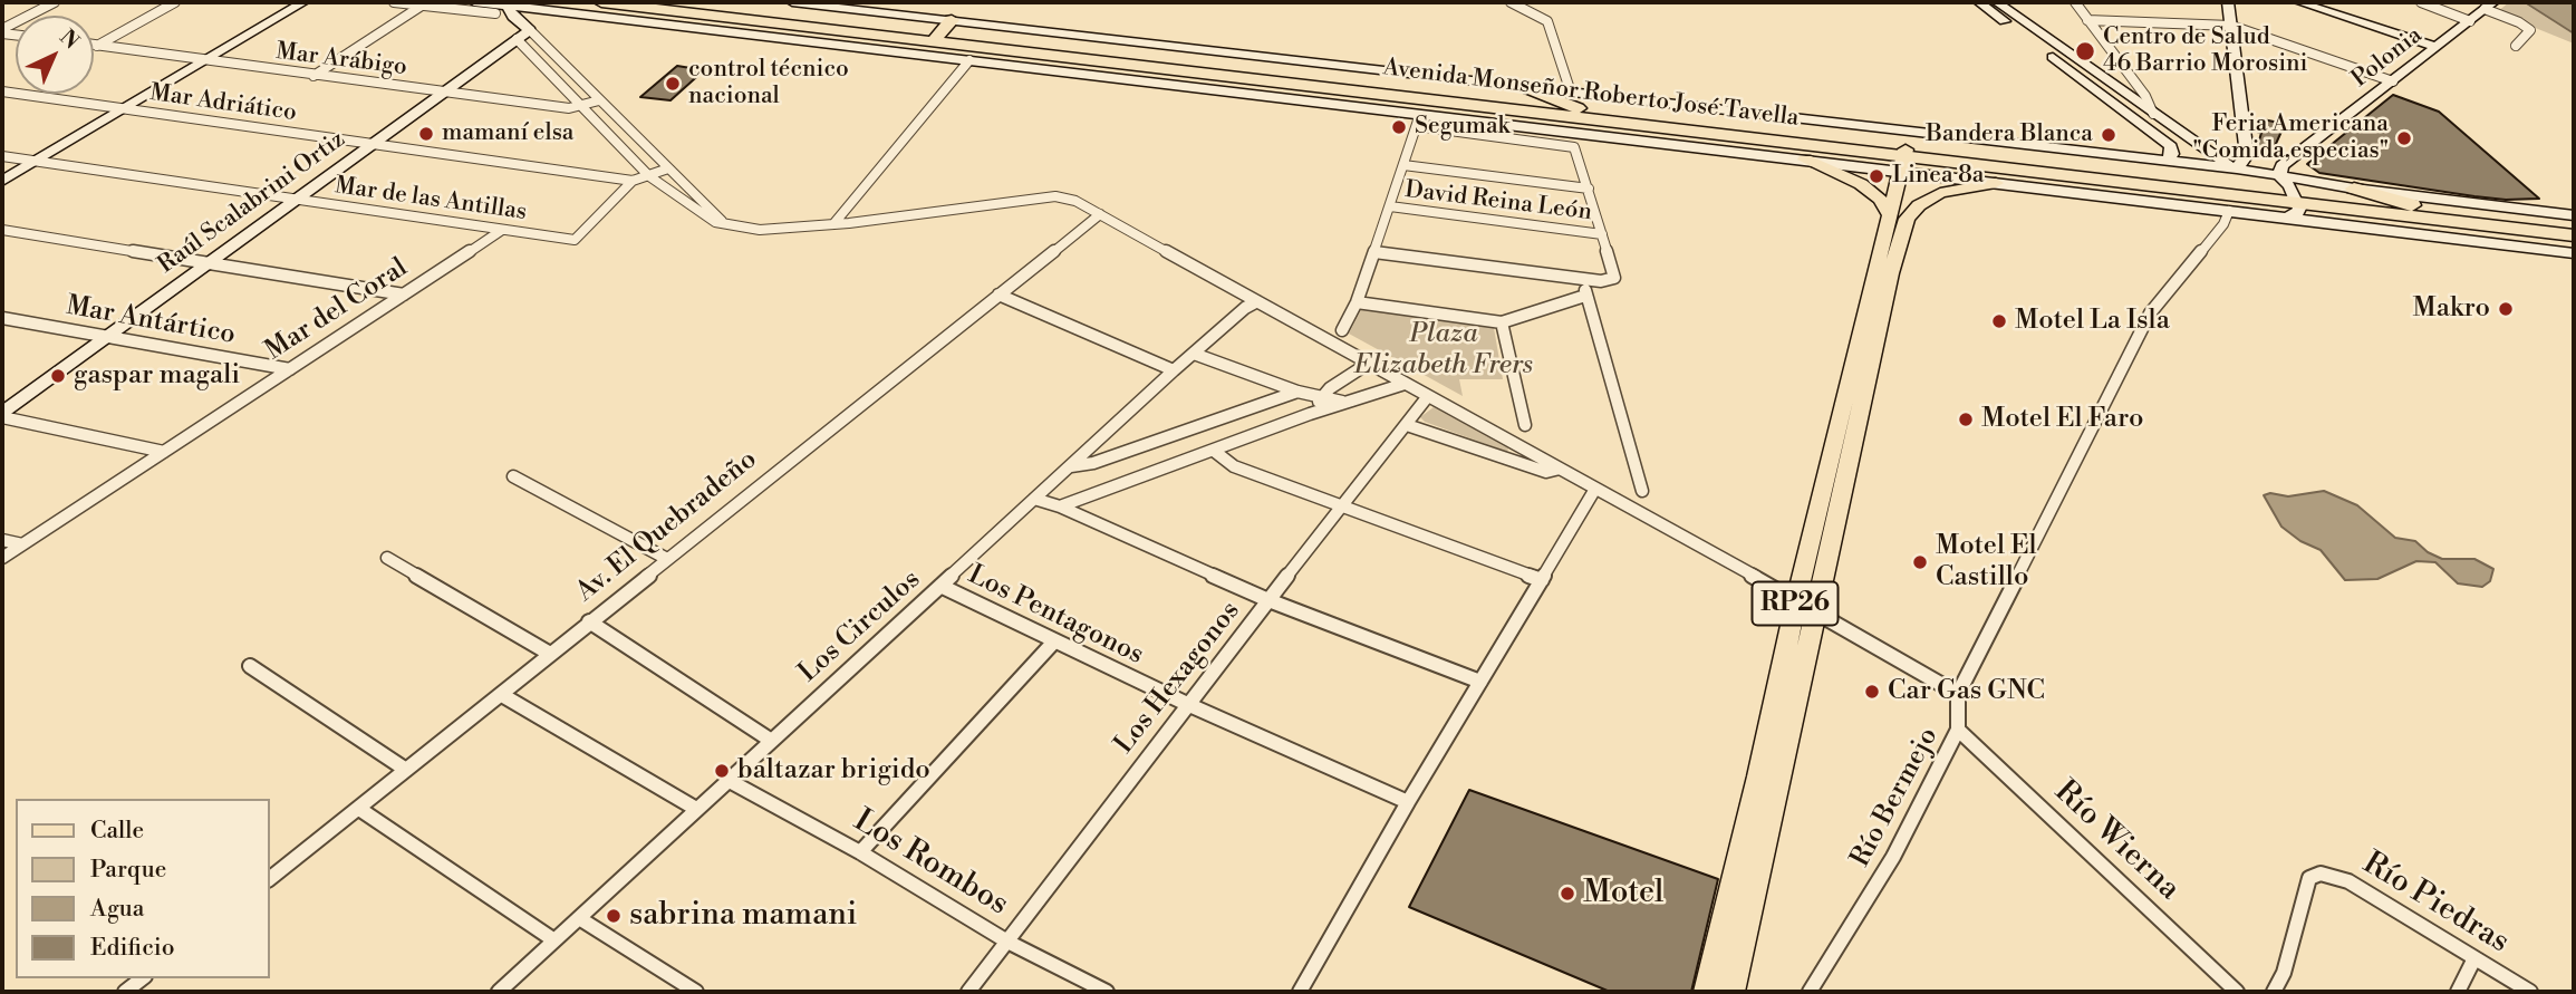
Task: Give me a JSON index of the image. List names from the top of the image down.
{
  "streets": {
    "highway": ["Avenida Monseñor Roberto José Tavella"],
    "main road": ["Polonia", "Raúl Scalabrini Ortiz", "RP26"],
    "street": [
      "Mar Arábigo",
      "Mar Adriático",
      "Mar de las Antillas",
      "David Reina León",
      "Mar del Coral",
      "Mar Antártico",
      "Av. El Quebradeño",
      "Los Pentagonos",
      "Los Circulos",
      "Los Hexagonos",
      "Río Bermejo",
      "Río Wierna",
      "Los Rombos",
      "Río Piedras"
    ]
  },
  "crossings": [
    ["Mar Arábigo", "Raúl Scalabrini Ortiz"],
    ["Avenida Monseñor Roberto José Tavella", "RP26"],
    ["Mar Adriático", "Mar de las Antillas"],
    ["Mar Adriático", "Raúl Scalabrini Ortiz"],
    ["Mar de las Antillas", "Raúl Scalabrini Ortiz"],
    ["Mar de las Antillas", "Mar del Coral"],
    ["Raúl Scalabrini Ortiz", "Mar Antártico"],
    ["Mar del Coral", "Mar Antártico"],
    ["Los Pentagonos", "Los Circulos"],
    ["Los Pentagonos", "Los Hexagonos"],
    ["Los Circulos", "Los Rombos"],
    ["Los Hexagonos", "Los Rombos"],
    ["Río Bermejo", "Río Wierna"]
  ],
  "parks": ["Plaza Elizabeth Frers"],
  "places": [
    "Centro de Salud 46 Barrio Morosini",
    "control técnico nacional",
    "Segumak",
    "mamaní elsa",
    "Bandera Blanca",
    "Feria Americana \"Comida,especias\"",
    "Linea 8a",
    "Makro",
    "Motel La Isla",
    "gaspar magali",
    "Motel El Faro",
    "Motel El Castillo",
    "Car Gas GNC",
    "baltazar brigido",
    "Motel",
    "sabrina mamani"
  ],
  "legend": [
    "Calle",
    "Parque",
    "Agua",
    "Edificio"
  ],
  "north": "top right"
}
